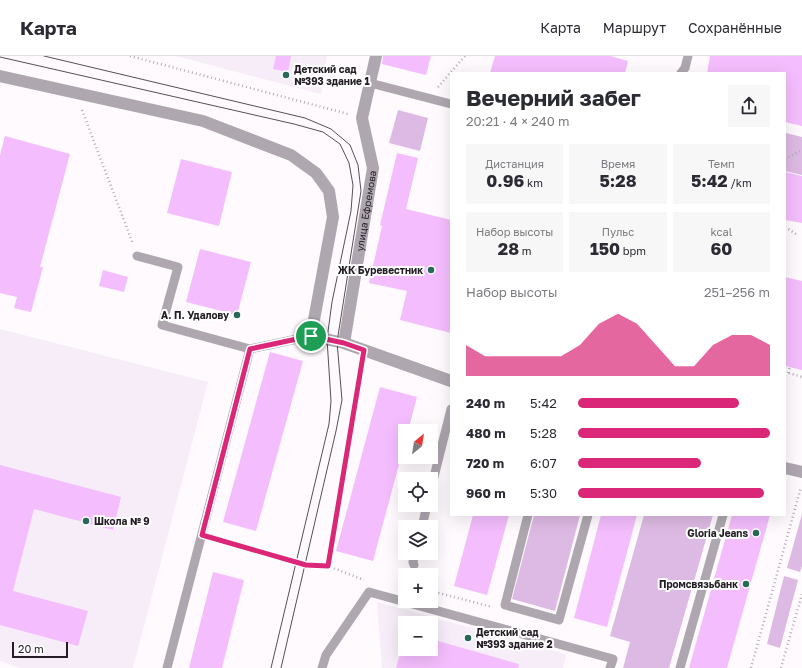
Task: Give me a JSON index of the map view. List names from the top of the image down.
{
  "streets": {
    "street": ["улица Ефремова"]
  },
  "places": [
    "Детский сад №393 здание 1",
    "ЖК Буревестник",
    "А. П. Удалову",
    "Школа № 9",
    "Gloria Jeans",
    "Промсвязьбанк",
    "Детский сад №393 здание 2"
  ],
  "scale_bar": "20 m",
  "north": "top right",
  "page": {
    "header": "Карта",
    "nav": ["Карта", "Маршрут", "Сохранённые"],
    "heading": ["Вечерний забег", "20:21 · 4 × 240 m"],
    "stats": [
      ["Дистанция", "0.96 km"],
      ["Время", "5:28"],
      ["Темп", "5:42 /km"],
      ["Набор высоты", "28 m"],
      ["Пульс", "150 bpm"],
      ["kcal", "60"]
    ],
    "chart": ["Набор высоты", "251–256 m"],
    "list": [
      {
        "name": "240 m",
        "note": "5:42"
      },
      {
        "name": "480 m",
        "note": "5:28"
      },
      {
        "name": "720 m",
        "note": "6:07"
      },
      {
        "name": "960 m",
        "note": "5:30"
      }
    ],
    "map_buttons": ["+", "−"],
    "scale": "20 m"
  }
}
